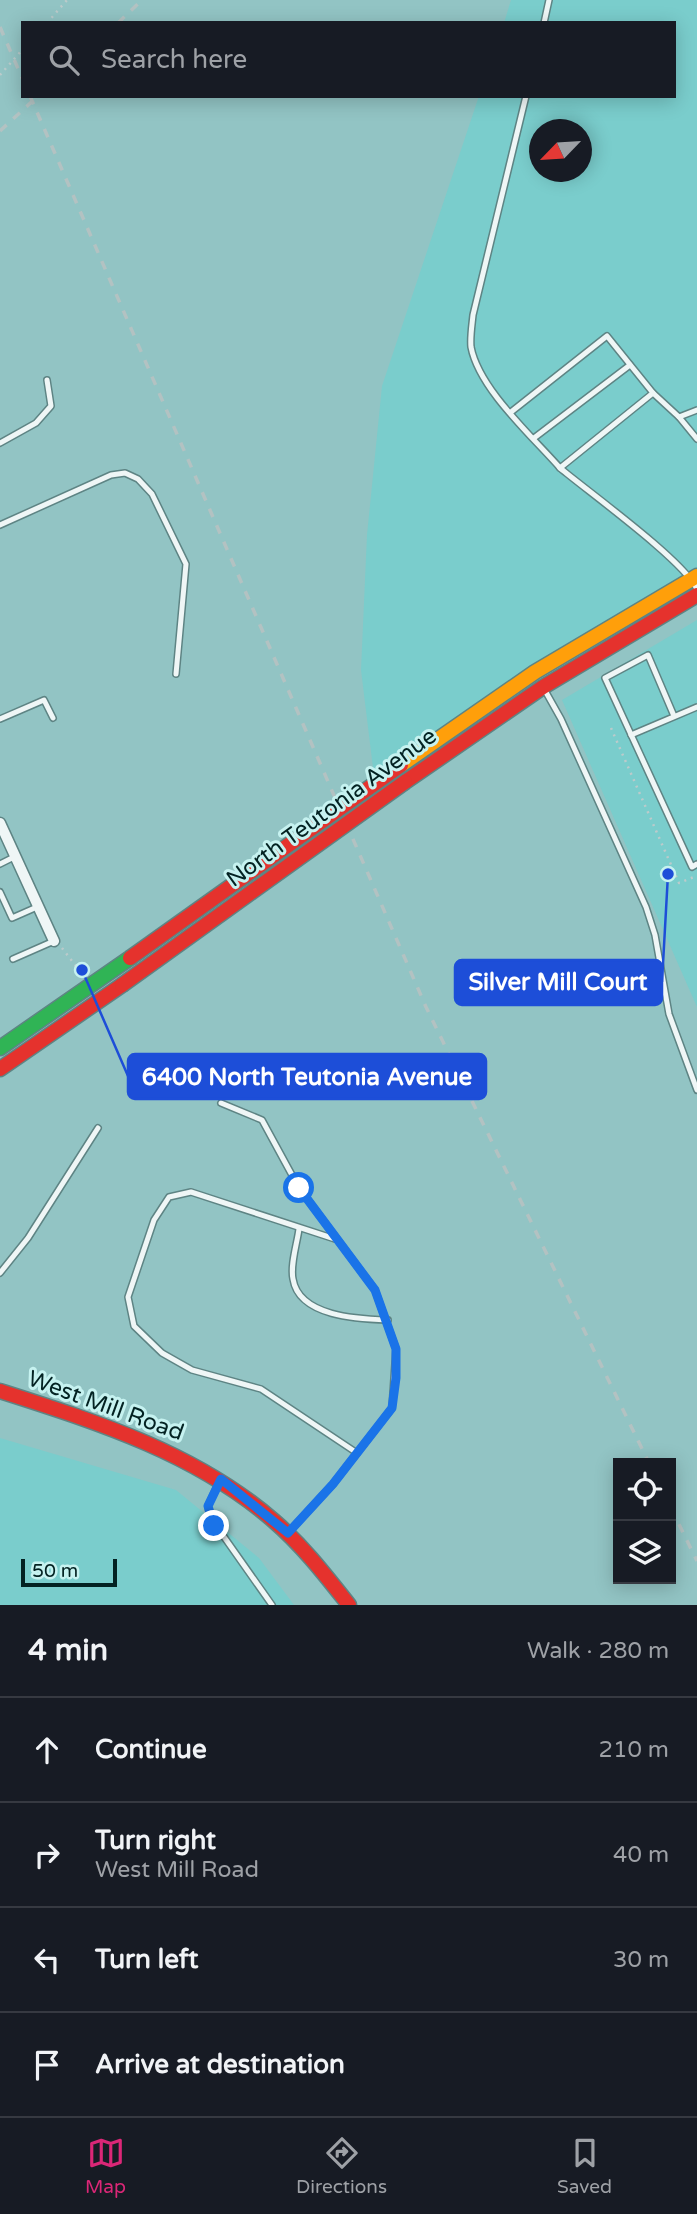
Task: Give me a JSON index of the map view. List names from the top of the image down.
{
  "streets": {
    "main road": ["North Teutonia Avenue", "West Mill Road"]
  },
  "places": ["Silver Mill Court", "6400 North Teutonia Avenue"],
  "scale_bar": "50 m",
  "north": "bottom left",
  "page": {
    "search": "Search here",
    "scale": "50 m",
    "heading": ["4 min", "Walk · 280 m"],
    "list": [
      ["Continue", "210 m"],
      ["Turn right", "West Mill Road", "40 m"],
      ["Turn left", "30 m"],
      "Arrive at destination"
    ],
    "nav": ["Map", "Directions", "Saved"]
  }
}
